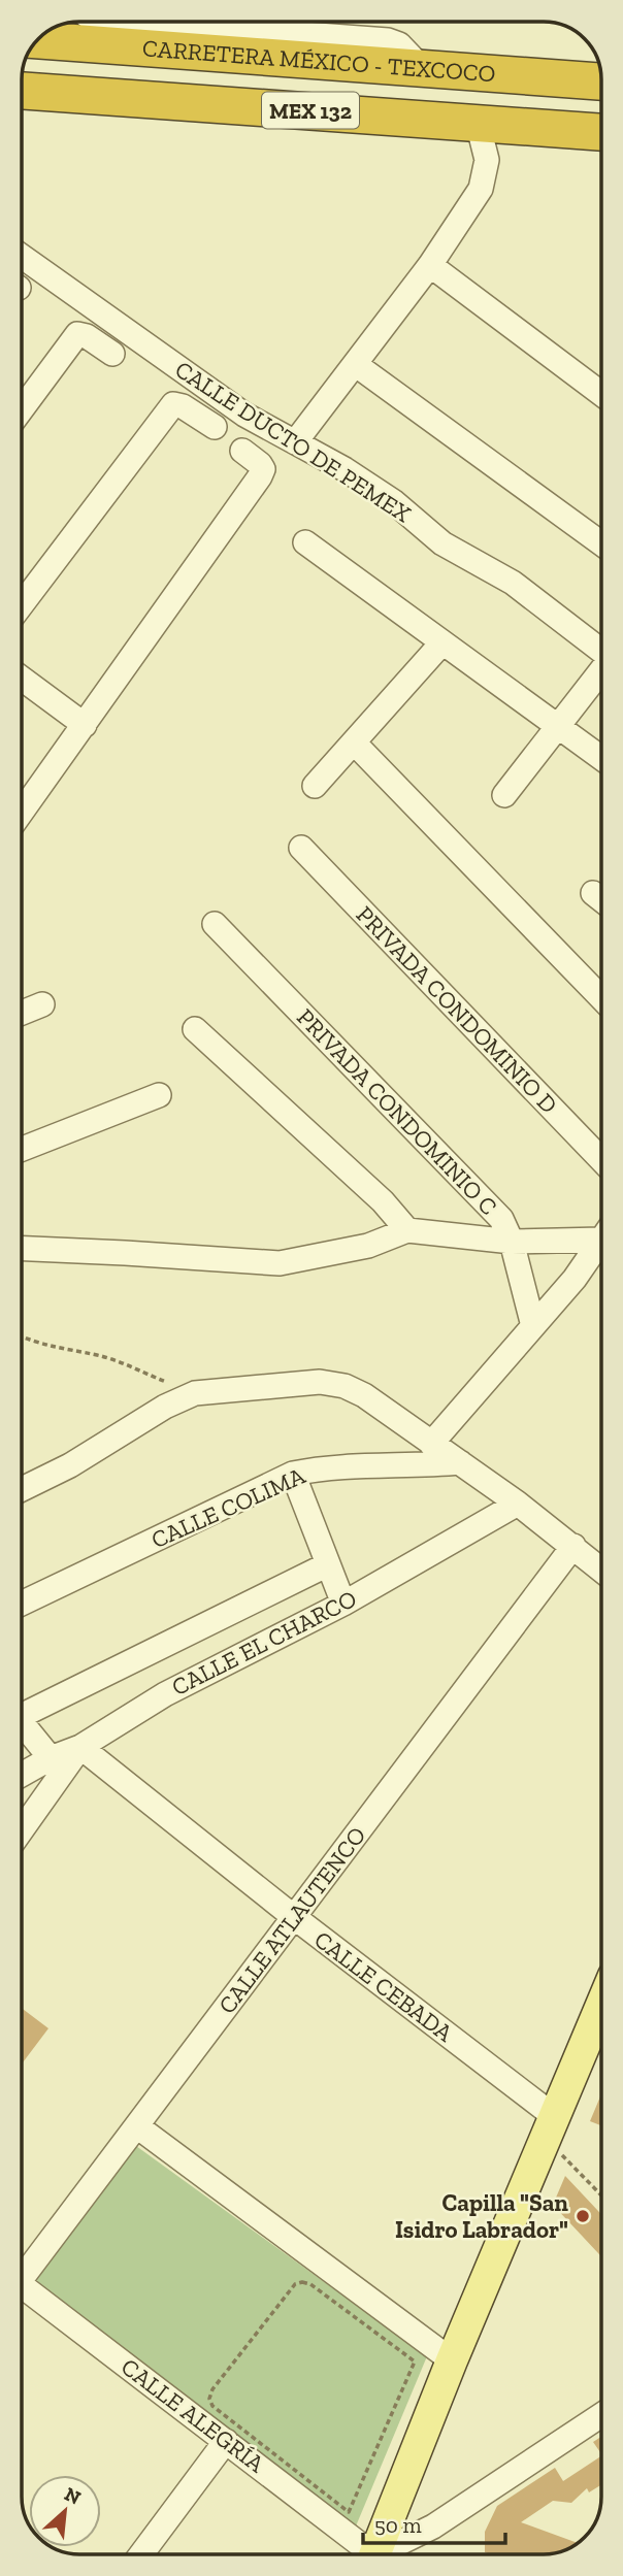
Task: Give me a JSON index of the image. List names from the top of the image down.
{
  "streets": {
    "highway": ["CARRETERA MÉXICO - TEXCOCO", "MEX 132"],
    "street": [
      "CALLE DUCTO DE PEMEX",
      "PRIVADA CONDOMINIO D",
      "PRIVADA CONDOMINIO C",
      "CALLE COLIMA",
      "CALLE EL CHARCO",
      "CALLE ATLAUTENCO",
      "CALLE CEBADA",
      "CALLE ALEGRÍA"
    ]
  },
  "crossings": [
    ["CALLE EL CHARCO", "CALLE CEBADA"],
    ["CALLE ATLAUTENCO", "CALLE CEBADA"]
  ],
  "places": ["Capilla \"San Isidro Labrador\""],
  "scale_bar": "50 m",
  "north": "top right"
}
